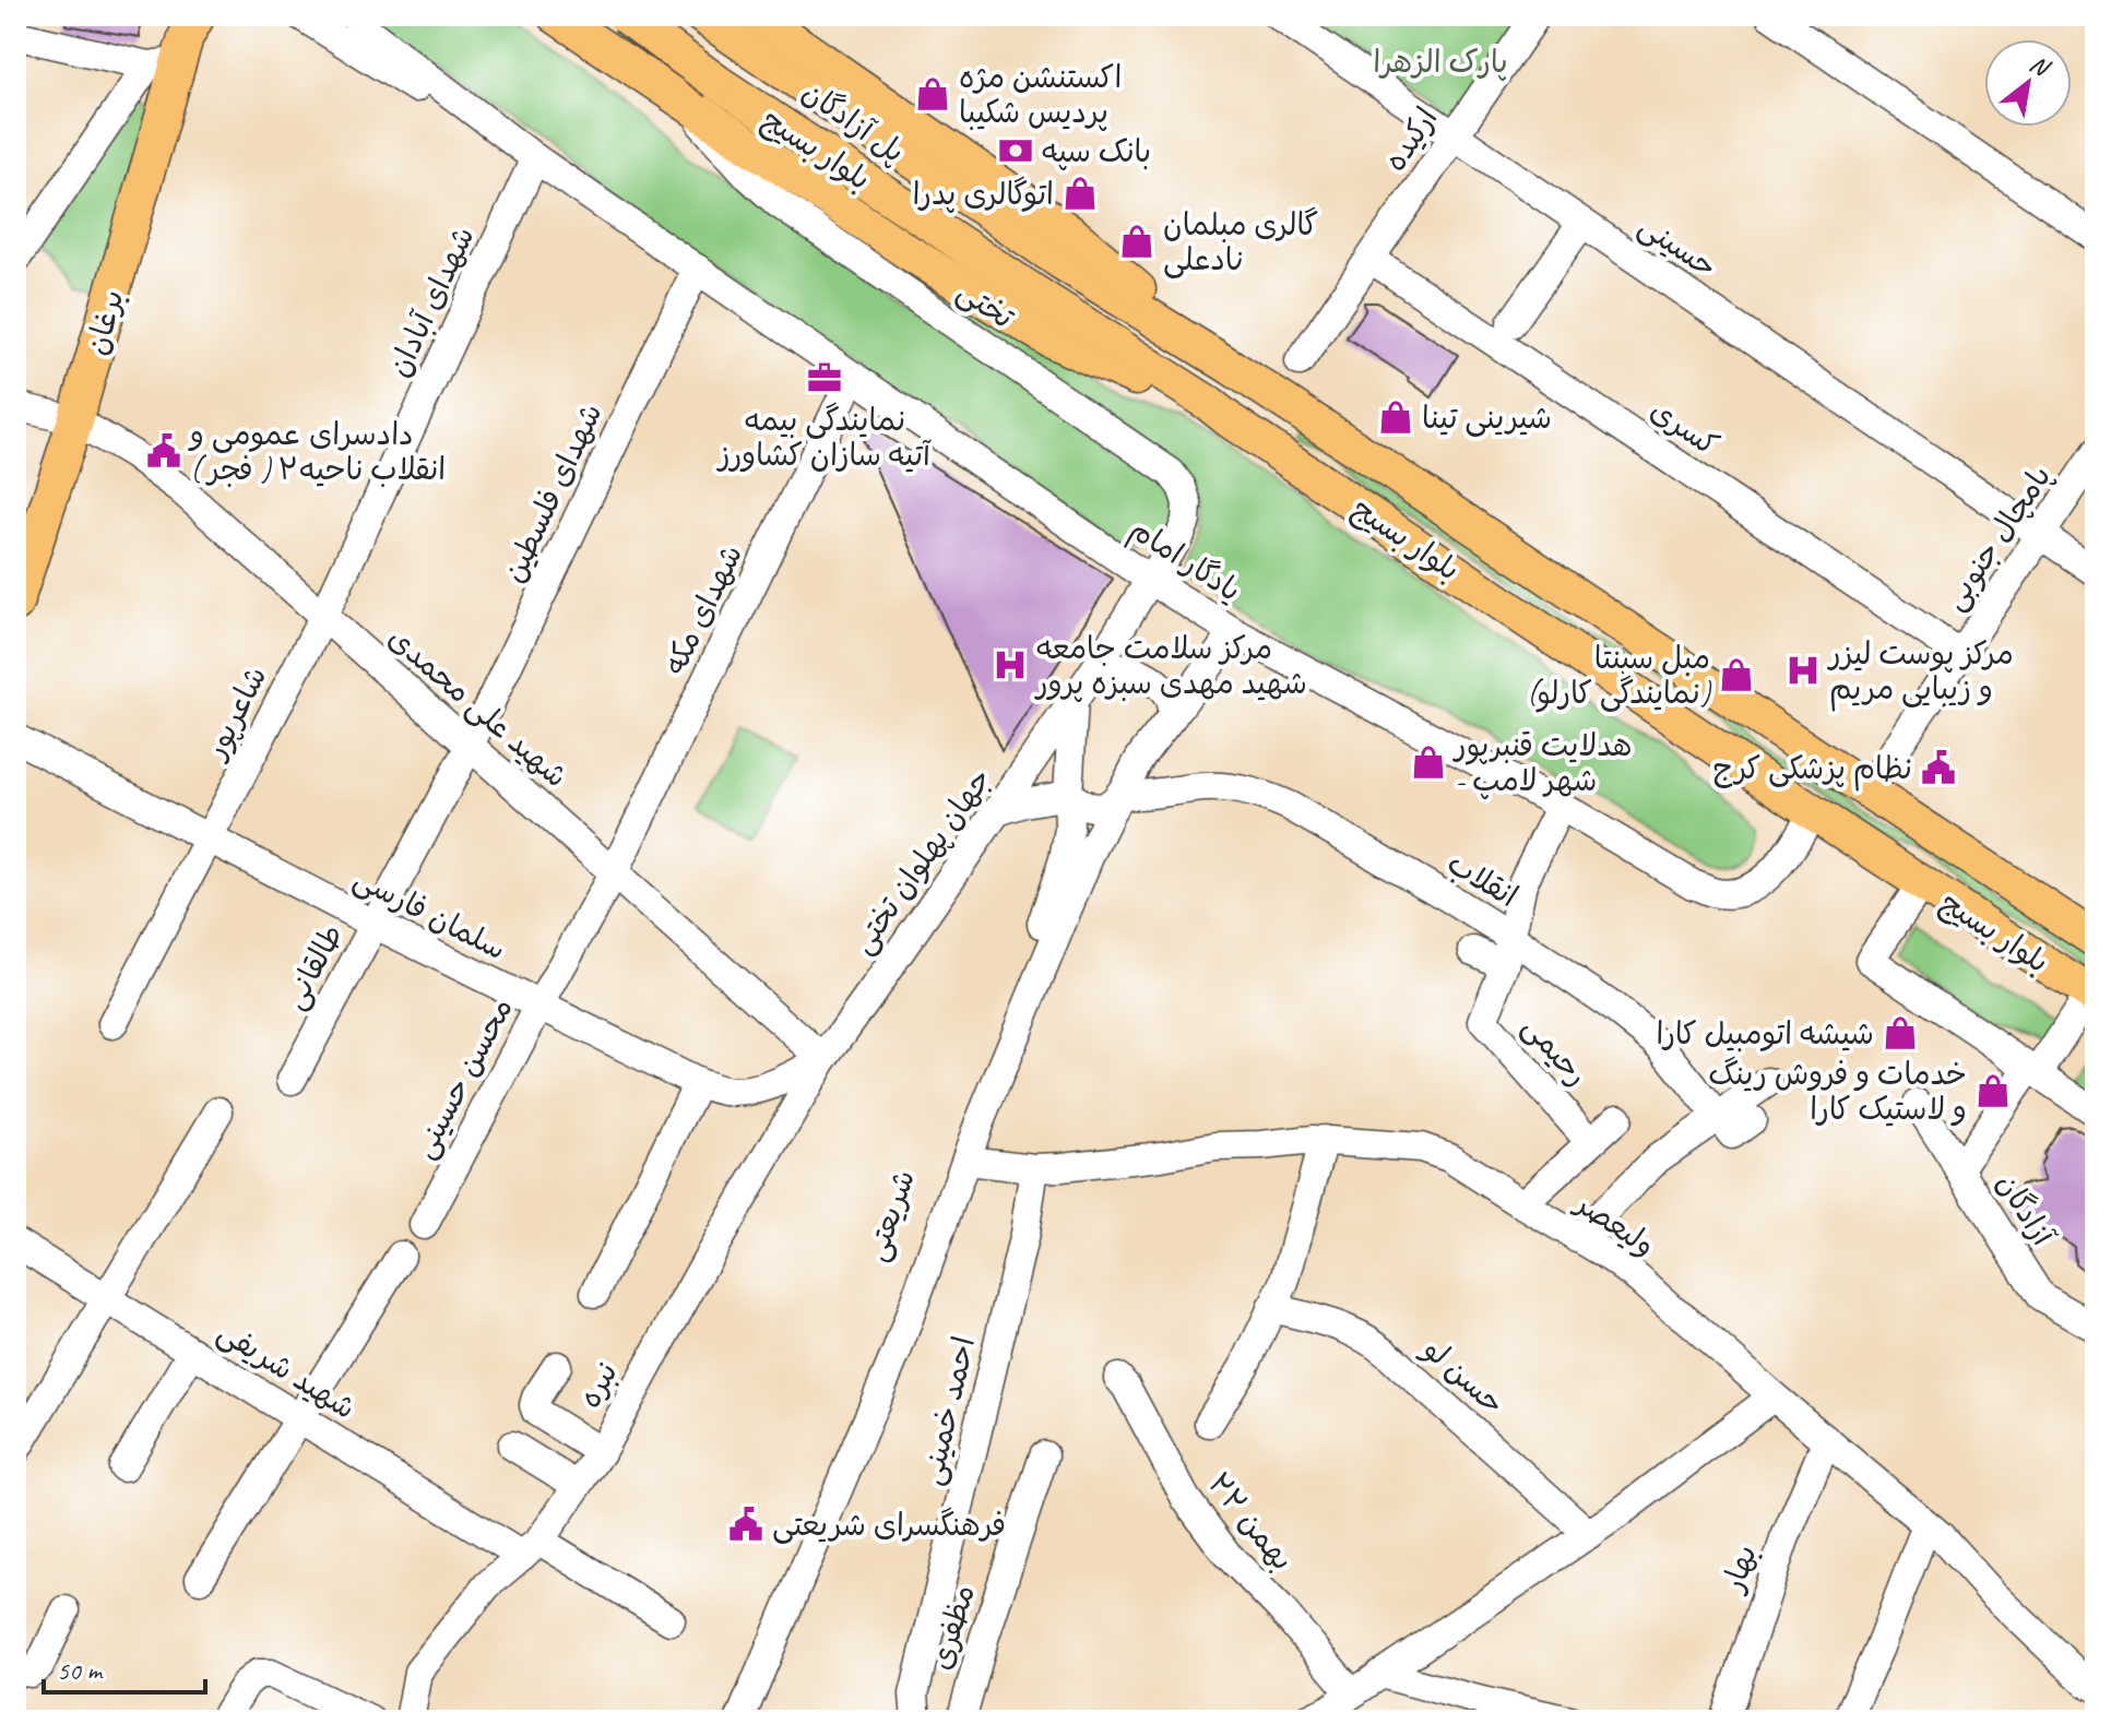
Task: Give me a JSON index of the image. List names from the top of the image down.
{
  "streets": {
    "main road": ["پل آزادگان", "بلوار بسیج", "برغان"],
    "street": [
      "ارکیده",
      "حسینی",
      "شهدای آبادان",
      "تختی",
      "کسری",
      "شهدای فلسطین",
      "پامچال جنوبی",
      "یادگار امام",
      "شهدای مکه",
      "شهید علی محمدی",
      "شاعرپور",
      "جهان پهلوان تختی",
      "انقلاب",
      "سلمان فارسی",
      "طالقانی",
      "رحیمی",
      "محسن حسینی",
      "آزادگان",
      "شریعتی",
      "ولیعصر",
      "شهید شریفی",
      "حسن لو",
      "نبره",
      "احمد خمینی",
      "۲۲ بهمن",
      "بهار",
      "مظفری"
    ]
  },
  "crossings": [
    ["پل آزادگان", "بلوار بسیج"],
    ["ارکیده", "حسینی"],
    ["ارکیده", "کسری"],
    ["بلوار بسیج", "پامچال جنوبی"],
    ["بلوار بسیج", "یادگار امام"],
    ["حسینی", "پامچال جنوبی"],
    ["شهدای آبادان", "یادگار امام"],
    ["شهدای آبادان", "شهید علی محمدی"],
    ["شهدای آبادان", "شاعرپور"],
    ["تختی", "یادگار امام"],
    ["برغان", "شهید علی محمدی"],
    ["کسری", "پامچال جنوبی"],
    ["شهدای فلسطین", "یادگار امام"],
    ["شهدای فلسطین", "شهید علی محمدی"],
    ["شهدای فلسطین", "طالقانی"],
    ["یادگار امام", "شهدای مکه"],
    ["یادگار امام", "رحیمی"],
    ["یادگار امام", "شریعتی"],
    ["شهدای مکه", "شهید علی محمدی"],
    ["شهدای مکه", "محسن حسینی"],
    ["شهید علی محمدی", "شاعرپور"],
    ["شهید علی محمدی", "جهان پهلوان تختی"],
    ["شهید علی محمدی", "سلمان فارسی"],
    ["شهید علی محمدی", "طالقانی"],
    ["شهید علی محمدی", "محسن حسینی"],
    ["شهید علی محمدی", "نبره"],
    ["شاعرپور", "سلمان فارسی"],
    ["جهان پهلوان تختی", "سلمان فارسی"],
    ["جهان پهلوان تختی", "شریعتی"],
    ["جهان پهلوان تختی", "نبره"],
    ["انقلاب", "رحیمی"],
    ["انقلاب", "شریعتی"],
    ["سلمان فارسی", "طالقانی"],
    ["سلمان فارسی", "محسن حسینی"],
    ["سلمان فارسی", "نبره"],
    ["شریعتی", "ولیعصر"],
    ["ولیعصر", "احمد خمینی"],
    ["ولیعصر", "بهار"],
    ["شهید شریفی", "نبره"]
  ],
  "parks": ["پارک الزهرا"],
  "places": {
    "shop": [
      "اکستنشن مژه پردیس شکیبا",
      "اتوگالری پدرا",
      "گالری مبلمان نادعلی",
      "شیرینی تینا",
      "مبل سپنتا (نمایندگی کارلو)",
      "هدلایت قنبرپور - شهر لامپ",
      "شیشه اتومبیل کارا",
      "خدمات و فروش رینگ و لاستیک کارا"
    ],
    "bank": ["بانک سپه"],
    "office": ["نمایندگی بیمه آتیه سازان کشاورز"],
    "public building": ["دادسرای عمومی و انقلاب ناحیه۲ ( فجر )", "نظام پزشکی کرج", "فرهنگسرای شریعتی"],
    "hospital": ["مرکز سلامت جامعه شهید مهدی سبزه پرور", "مرکز پوست لیزر و زیبایی مریم"]
  },
  "scale_bar": "50 m",
  "north": "top right"
}
